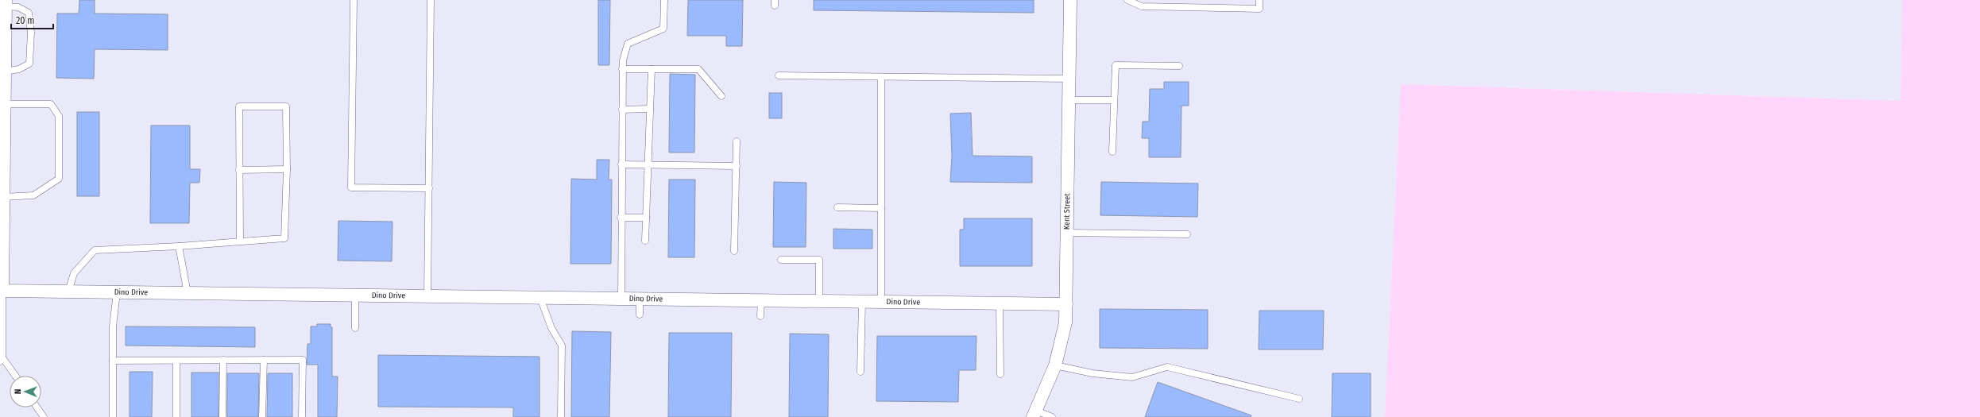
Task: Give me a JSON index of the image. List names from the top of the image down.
{
  "streets": {
    "street": ["Kent Street", "Dino Drive"]
  },
  "crossings": [
    ["Kent Street", "Dino Drive"]
  ],
  "scale_bar": "20 m",
  "north": "left"
}
